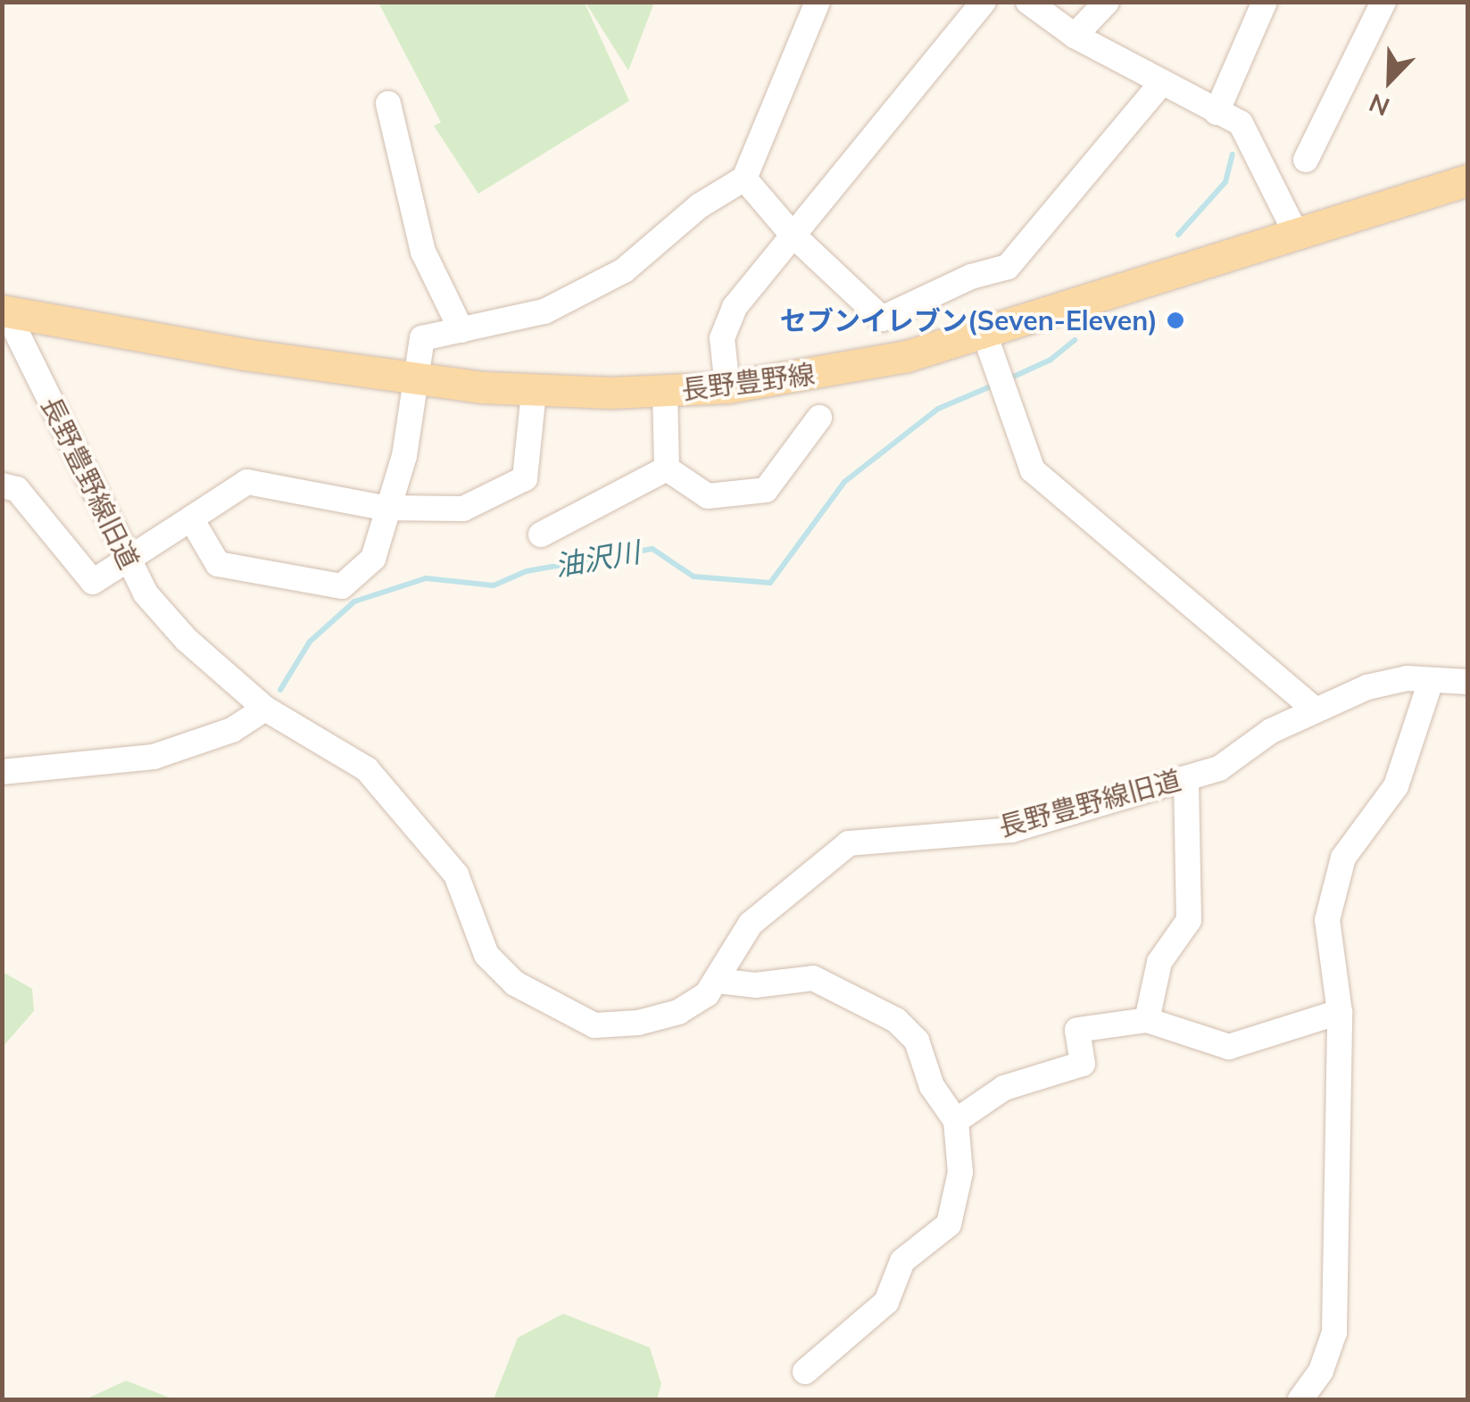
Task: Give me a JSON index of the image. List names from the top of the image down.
{
  "streets": {
    "main road": ["長野豊野線"],
    "street": ["長野豊野線旧道"]
  },
  "crossings": [
    ["長野豊野線", "長野豊野線旧道"]
  ],
  "water": ["油沢川"],
  "places": ["セブンイレブン(Seven-Eleven)"],
  "north": "bottom left"
}
